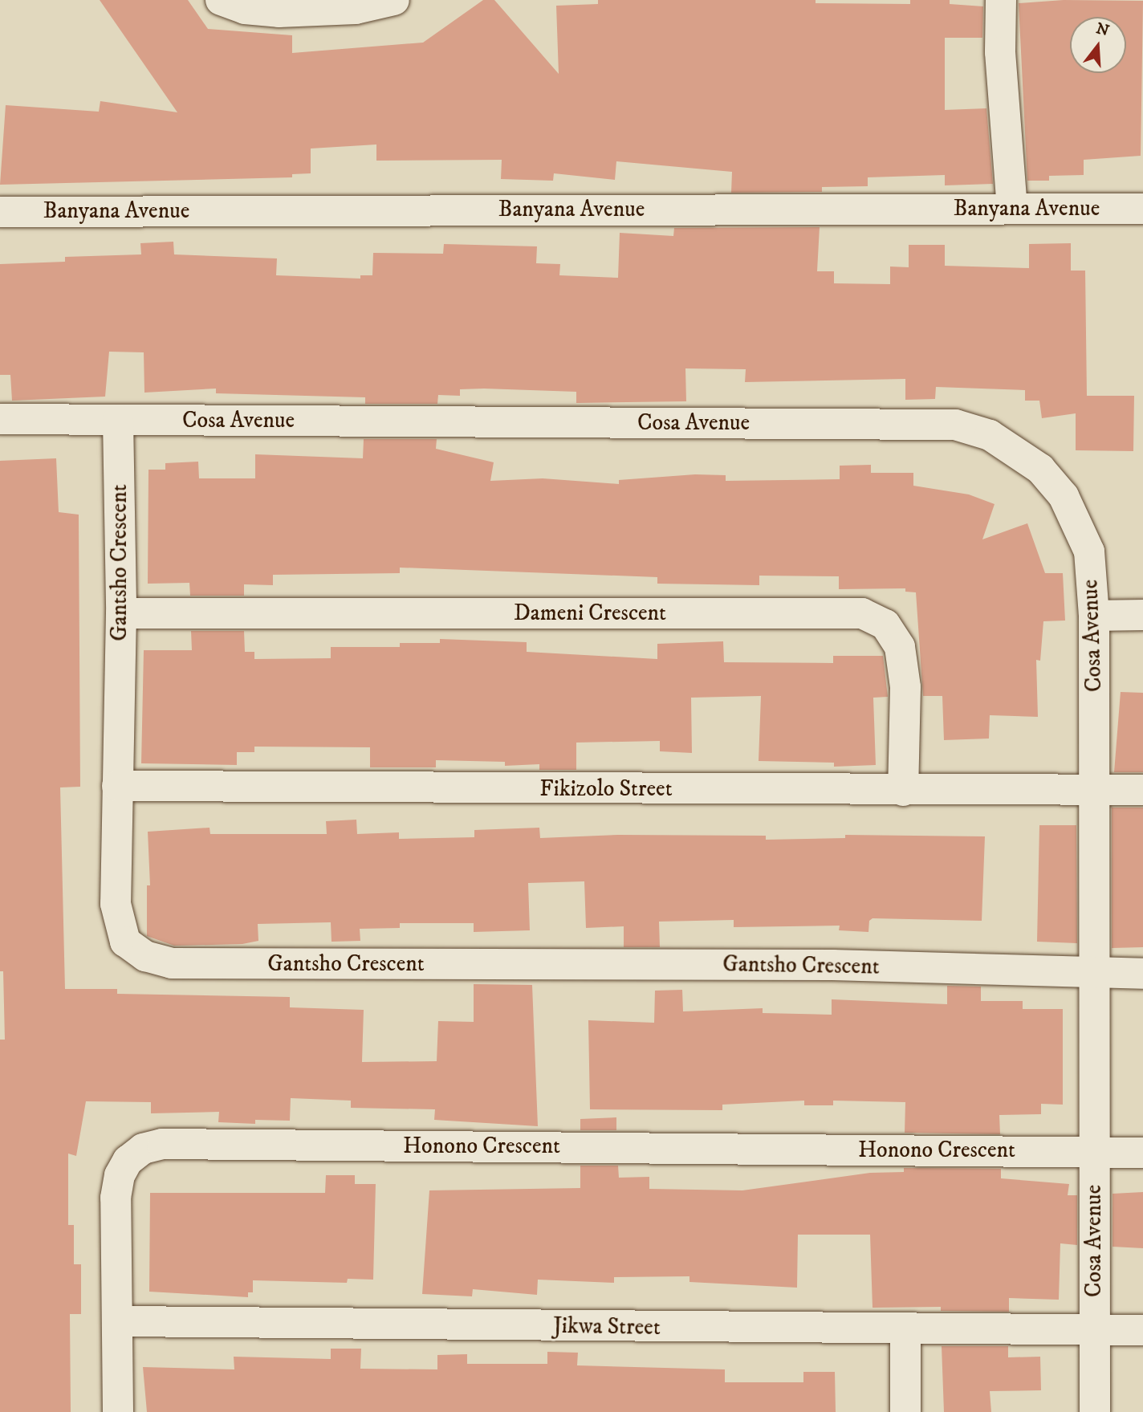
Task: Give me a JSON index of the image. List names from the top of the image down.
{
  "streets": {
    "street": [
      "Banyana Avenue",
      "Cosa Avenue",
      "Gantsho Crescent",
      "Dameni Crescent",
      "Fikizolo Street",
      "Honono Crescent",
      "Jikwa Street"
    ]
  },
  "crossings": [
    ["Cosa Avenue", "Gantsho Crescent"],
    ["Cosa Avenue", "Fikizolo Street"],
    ["Cosa Avenue", "Honono Crescent"],
    ["Cosa Avenue", "Jikwa Street"],
    ["Gantsho Crescent", "Dameni Crescent"],
    ["Gantsho Crescent", "Fikizolo Street"],
    ["Dameni Crescent", "Fikizolo Street"],
    ["Honono Crescent", "Jikwa Street"]
  ],
  "north": "top"
}
